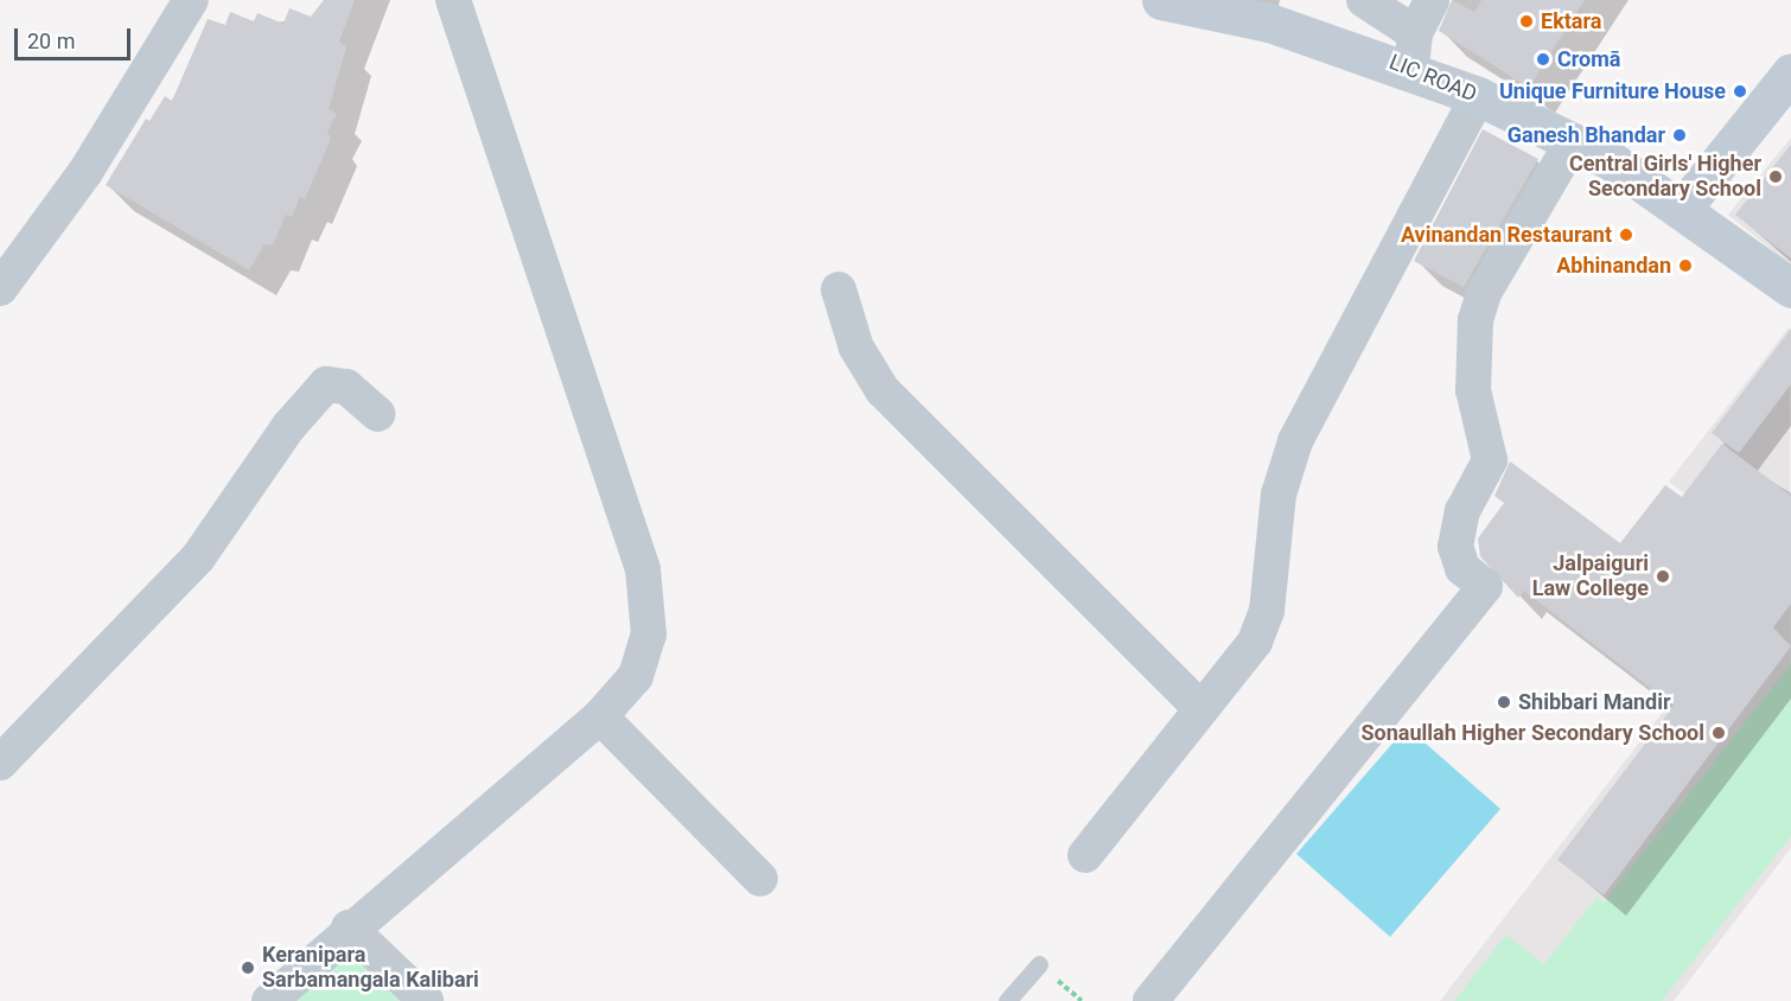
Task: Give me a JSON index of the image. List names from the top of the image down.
{
  "streets": {
    "main road": ["LIC ROAD"]
  },
  "places": [
    "Ektara",
    "Cromā",
    "Unique Furniture House",
    "Ganesh Bhandar",
    "Central Girls' Higher Secondary School",
    "Avinandan Restaurant",
    "Abhinandan",
    "Jalpaiguri Law College",
    "Shibbari Mandir",
    "Sonaullah Higher Secondary School",
    "Keranipara Sarbamangala Kalibari"
  ],
  "scale_bar": "20 m"
}
